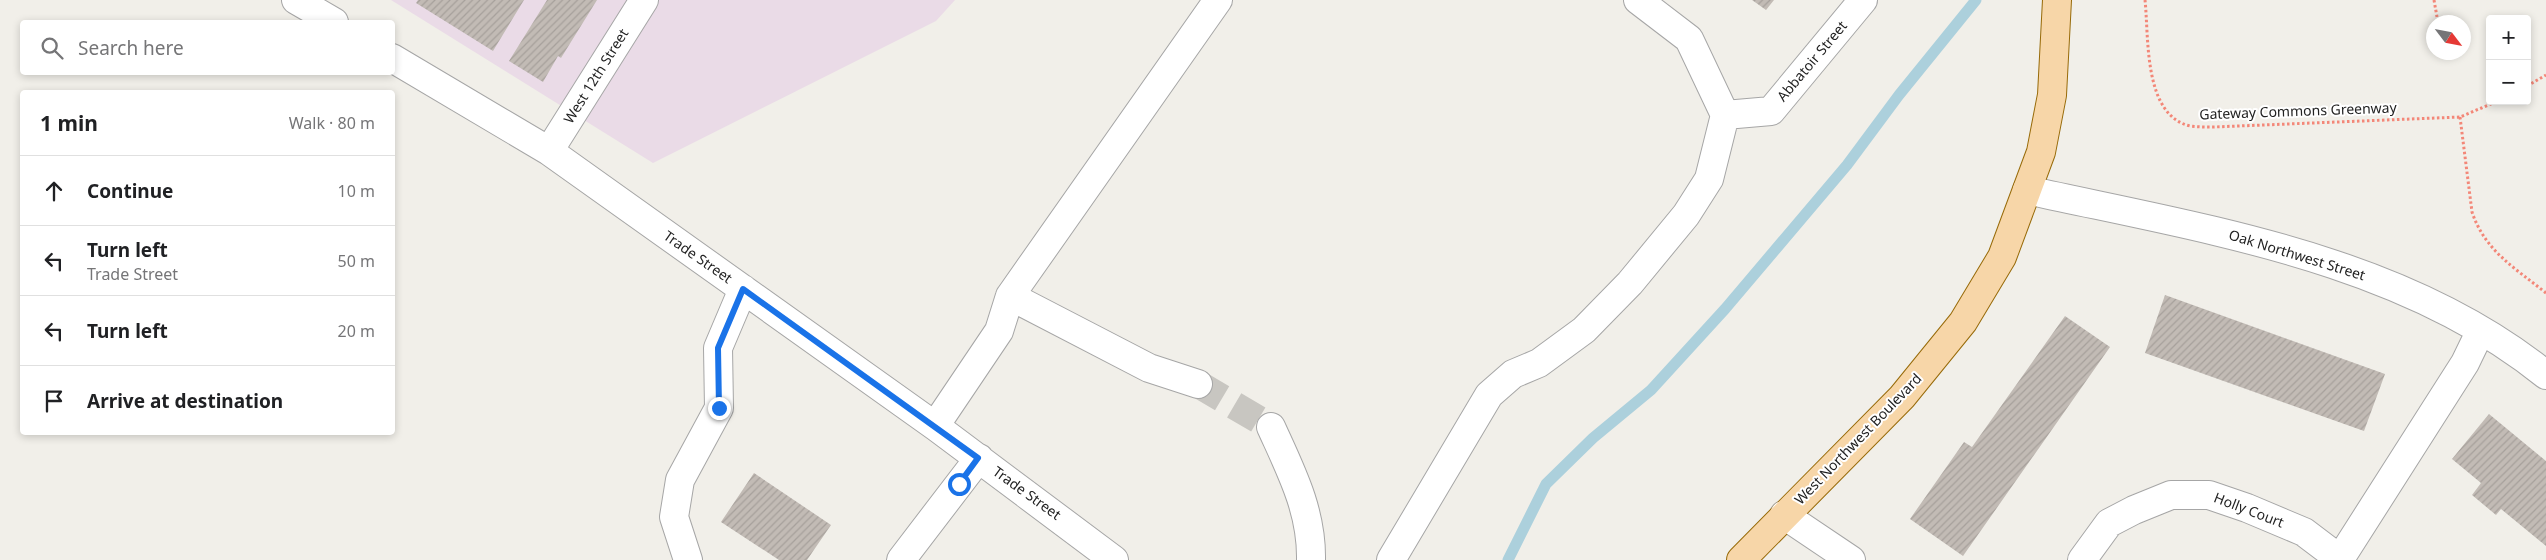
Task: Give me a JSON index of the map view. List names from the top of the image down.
{
  "streets": {
    "main road": ["West Northwest Boulevard"],
    "street": [
      "Abbatoir Street",
      "West 12th Street",
      "Oak Northwest Street",
      "Trade Street",
      "Holly Court"
    ],
    "path": ["Gateway Commons Greenway"]
  },
  "crossings": [
    ["West 12th Street", "Trade Street"],
    ["Oak Northwest Street", "West Northwest Boulevard"],
    ["Oak Northwest Street", "Holly Court"]
  ],
  "north": "bottom right",
  "page": {
    "map_buttons": ["+", "−"],
    "search": "Search here",
    "heading": ["1 min", "Walk · 80 m"],
    "list": [
      ["Continue", "10 m"],
      ["Turn left", "Trade Street", "50 m"],
      ["Turn left", "20 m"],
      "Arrive at destination"
    ]
  }
}
